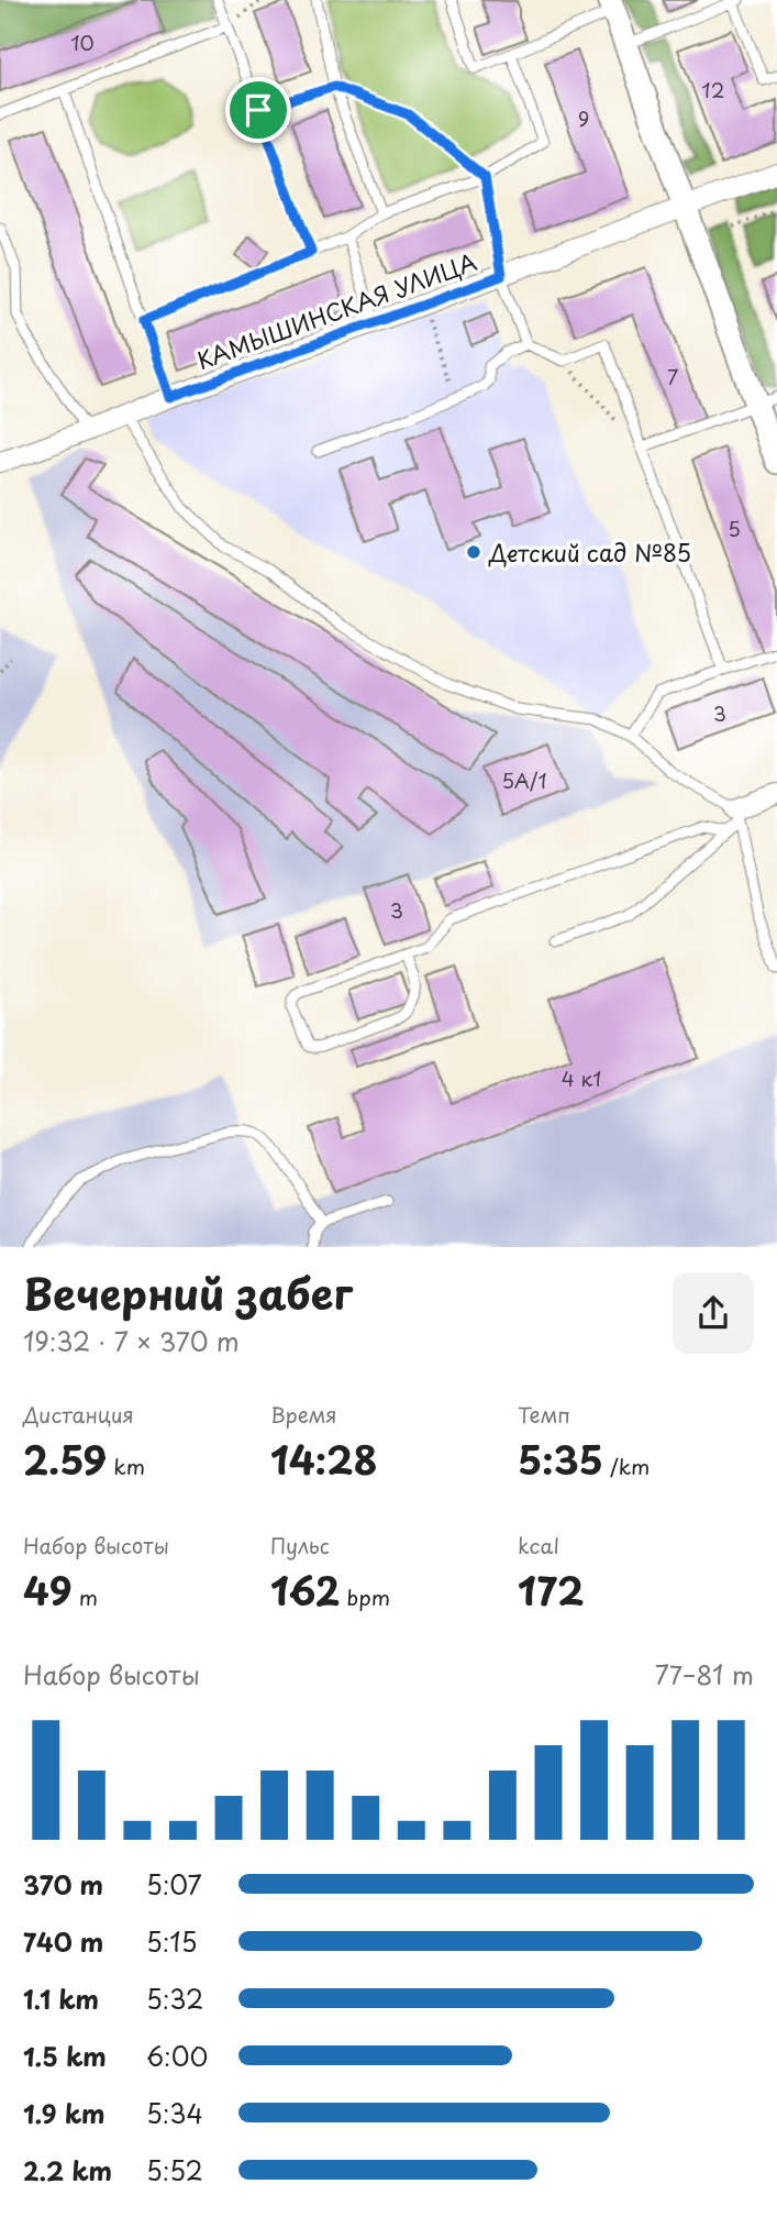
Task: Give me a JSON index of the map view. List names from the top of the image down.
{
  "streets": {
    "street": ["КАМЫШИНСКАЯ УЛИЦА"]
  },
  "places": ["Детский сад №85"],
  "house_numbers": [
    "10",
    "12",
    "9",
    "7",
    "5",
    "3",
    "5А/1",
    "3",
    "4 к1"
  ],
  "page": {
    "heading": ["Вечерний забег", "19:32 · 7 × 370 m"],
    "stats": [
      ["Дистанция", "2.59 km"],
      ["Время", "14:28"],
      ["Темп", "5:35 /km"],
      ["Набор высоты", "49 m"],
      ["Пульс", "162 bpm"],
      ["kcal", "172"]
    ],
    "chart": ["Набор высоты", "77–81 m"],
    "list": [
      {
        "name": "370 m",
        "note": "5:07"
      },
      {
        "name": "740 m",
        "note": "5:15"
      },
      {
        "name": "1.1 km",
        "note": "5:32"
      },
      {
        "name": "1.5 km",
        "note": "6:00"
      },
      {
        "name": "1.9 km",
        "note": "5:34"
      },
      {
        "name": "2.2 km",
        "note": "5:52"
      }
    ]
  }
}
